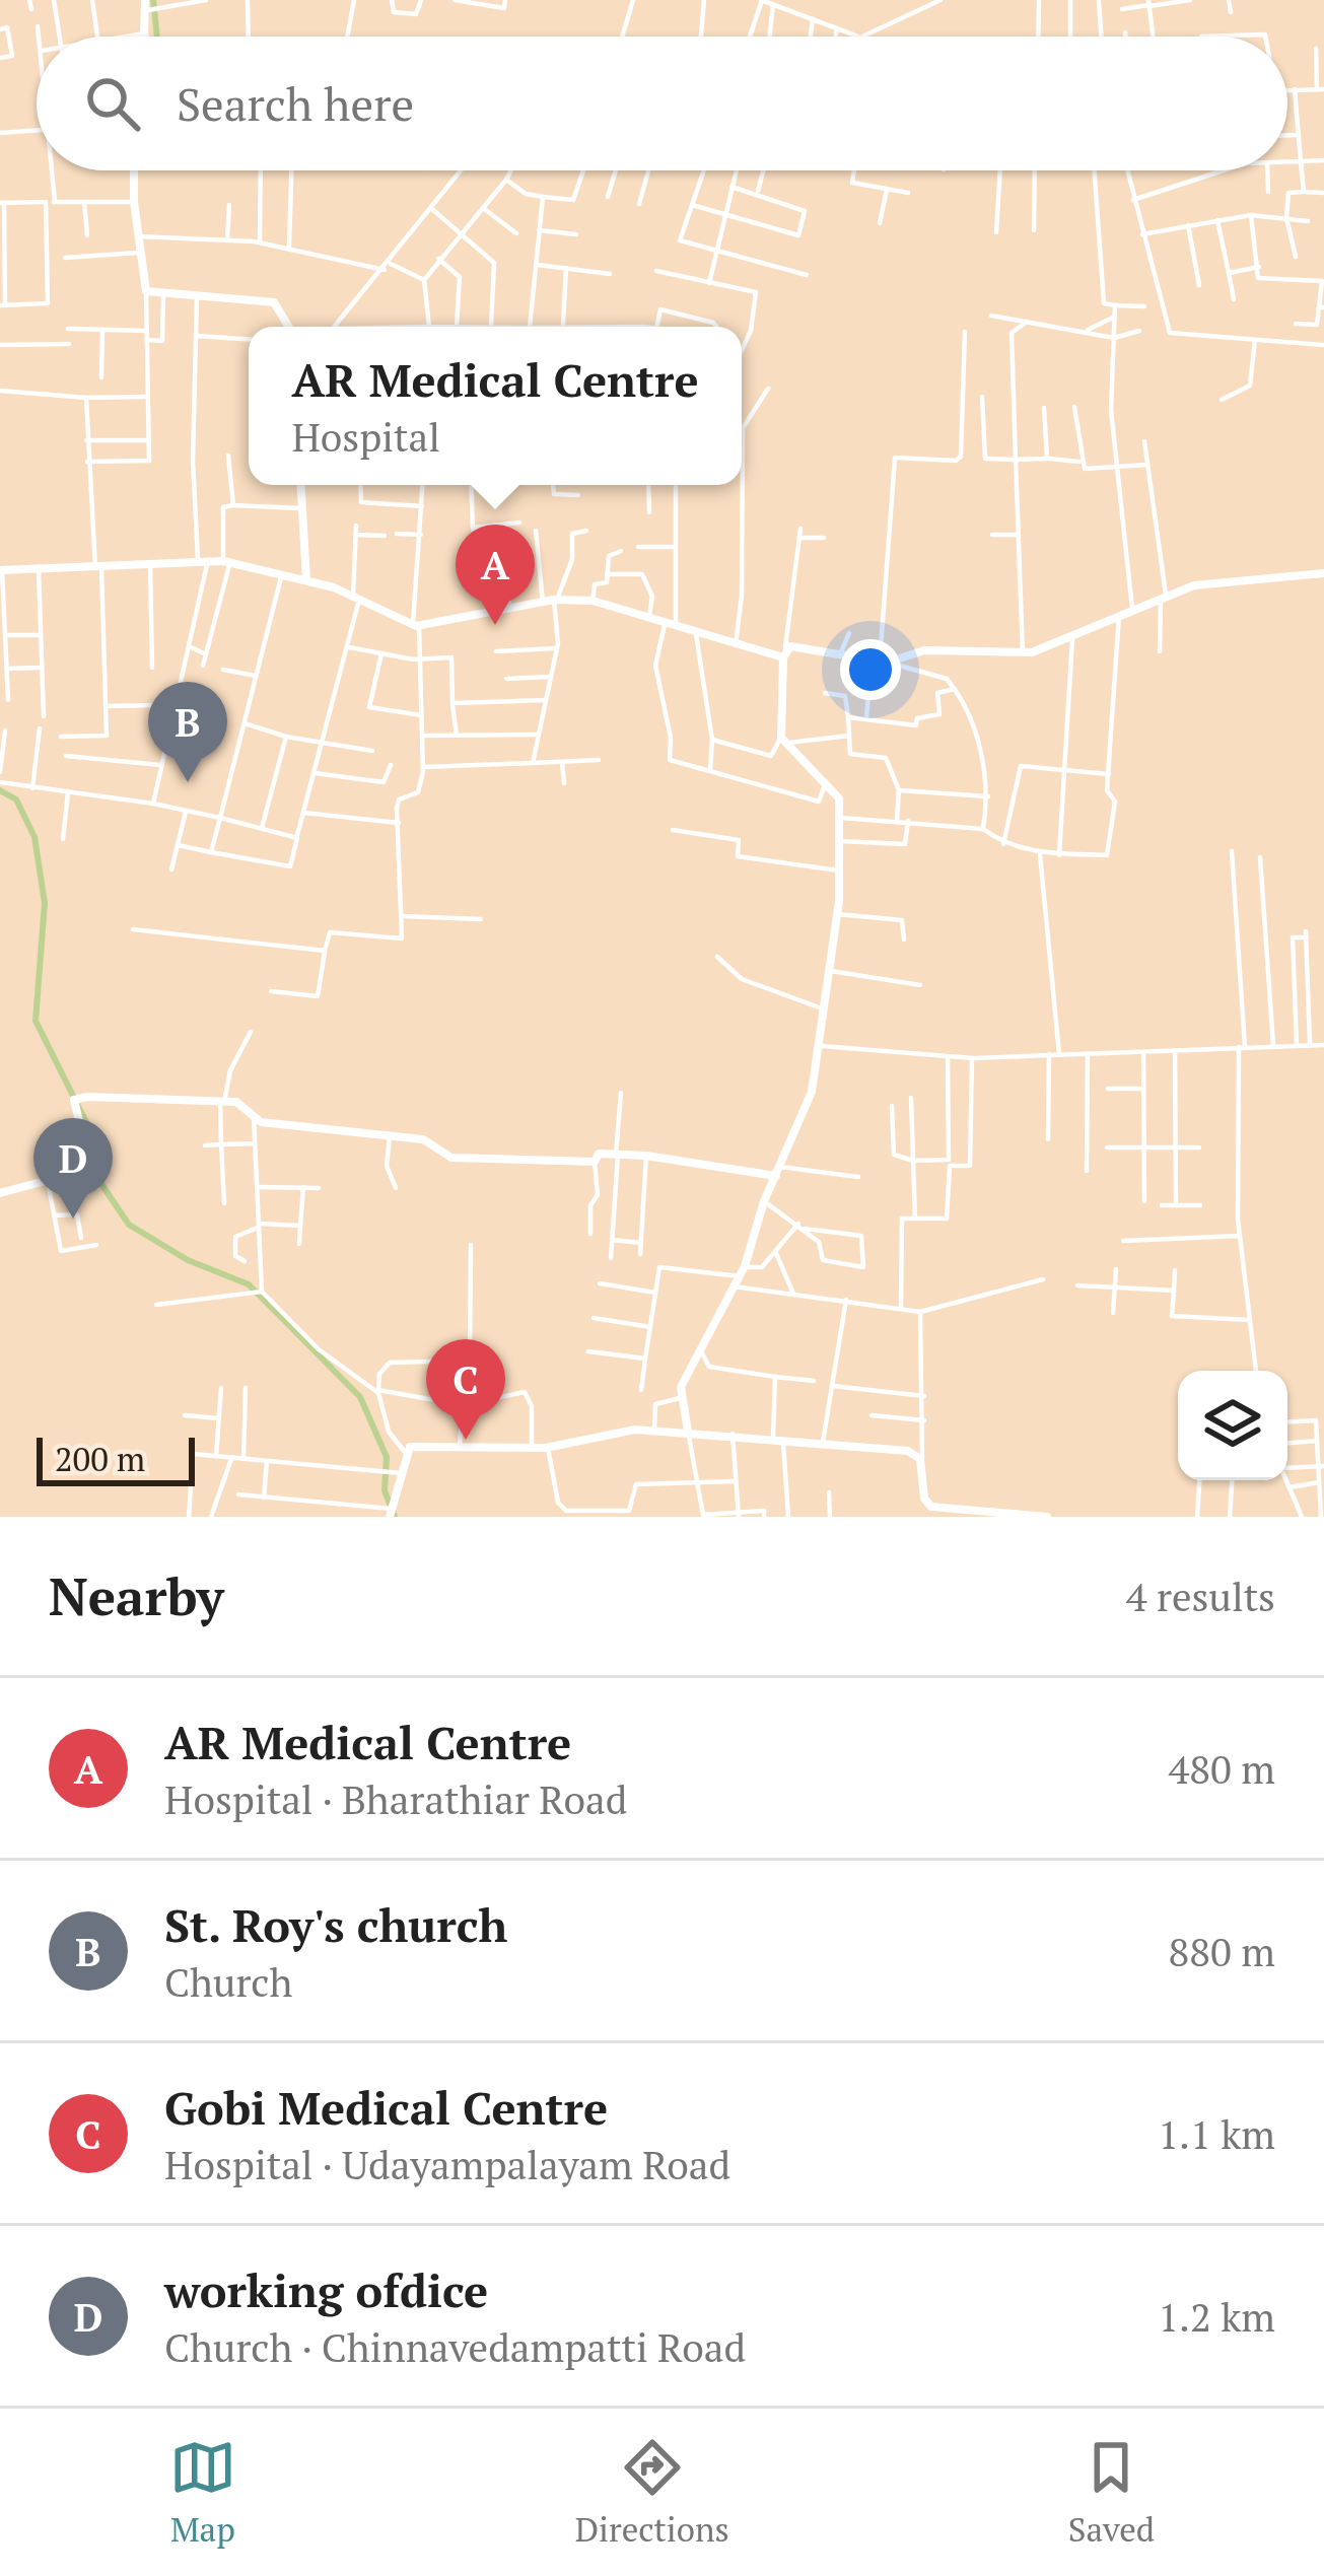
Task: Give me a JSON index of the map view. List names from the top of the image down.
{
  "scale_bar": "200 m",
  "page": {
    "search": "Search here",
    "popup": ["AR Medical Centre", "Hospital"],
    "pins": [
      "A",
      "B",
      "D",
      "C"
    ],
    "scale": "200 m",
    "heading": ["Nearby", "4 results"],
    "list": [
      {
        "mark": "A",
        "name": "AR Medical Centre",
        "note": "Hospital · Bharathiar Road",
        "value": "480 m"
      },
      {
        "mark": "B",
        "name": "St. Roy's church",
        "note": "Church",
        "value": "880 m"
      },
      {
        "mark": "C",
        "name": "Gobi Medical Centre",
        "note": "Hospital · Udayampalayam Road",
        "value": "1.1 km"
      },
      {
        "mark": "D",
        "name": "working ofdice",
        "note": "Church · Chinnavedampatti Road",
        "value": "1.2 km"
      }
    ],
    "nav": ["Map", "Directions", "Saved"]
  }
}
